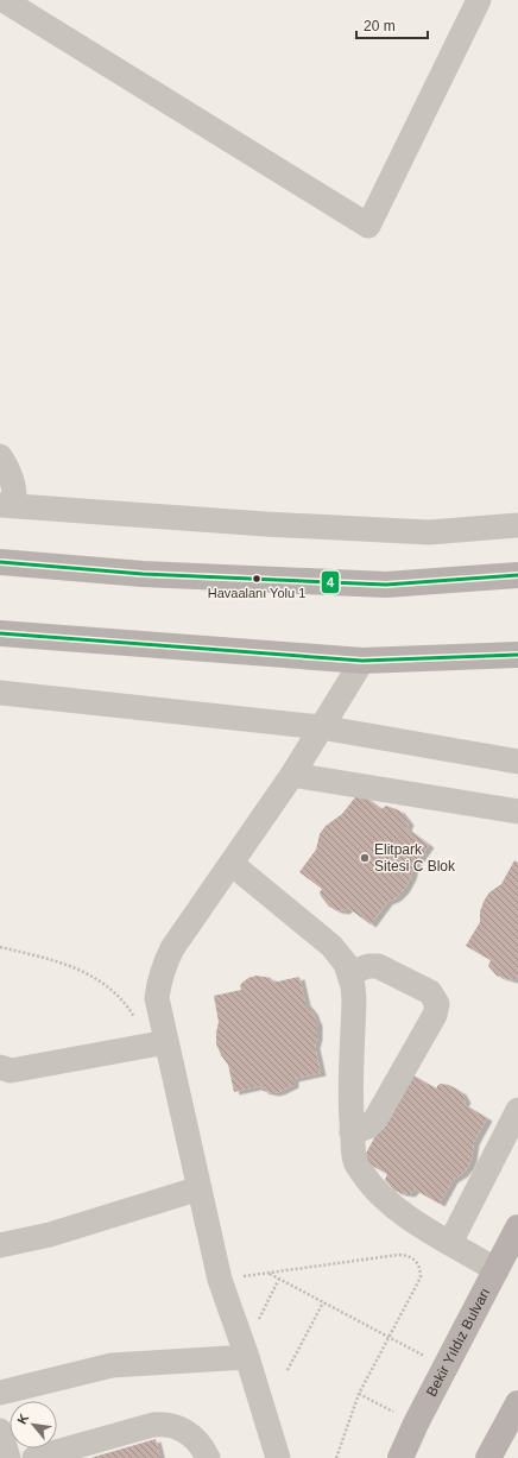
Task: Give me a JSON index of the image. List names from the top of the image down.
{
  "streets": {
    "main road": ["Bekir Yıldız Bulvarı"]
  },
  "places": ["Havaalanı Yolu 1", "Elitpark Sitesi C Blok"],
  "lines": ["transit line 4"],
  "scale_bar": "20 m",
  "north": "top left"
}
